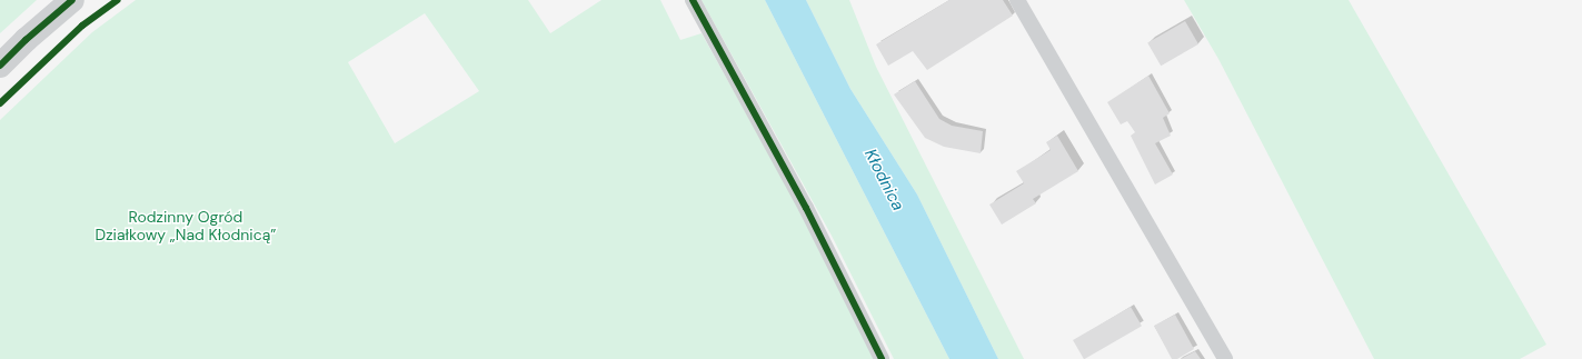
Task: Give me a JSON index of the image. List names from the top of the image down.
{
  "water": ["Kłodnica"],
  "parks": ["Rodzinny Ogród Działkowy „Nad Kłodnicą”"]
}
